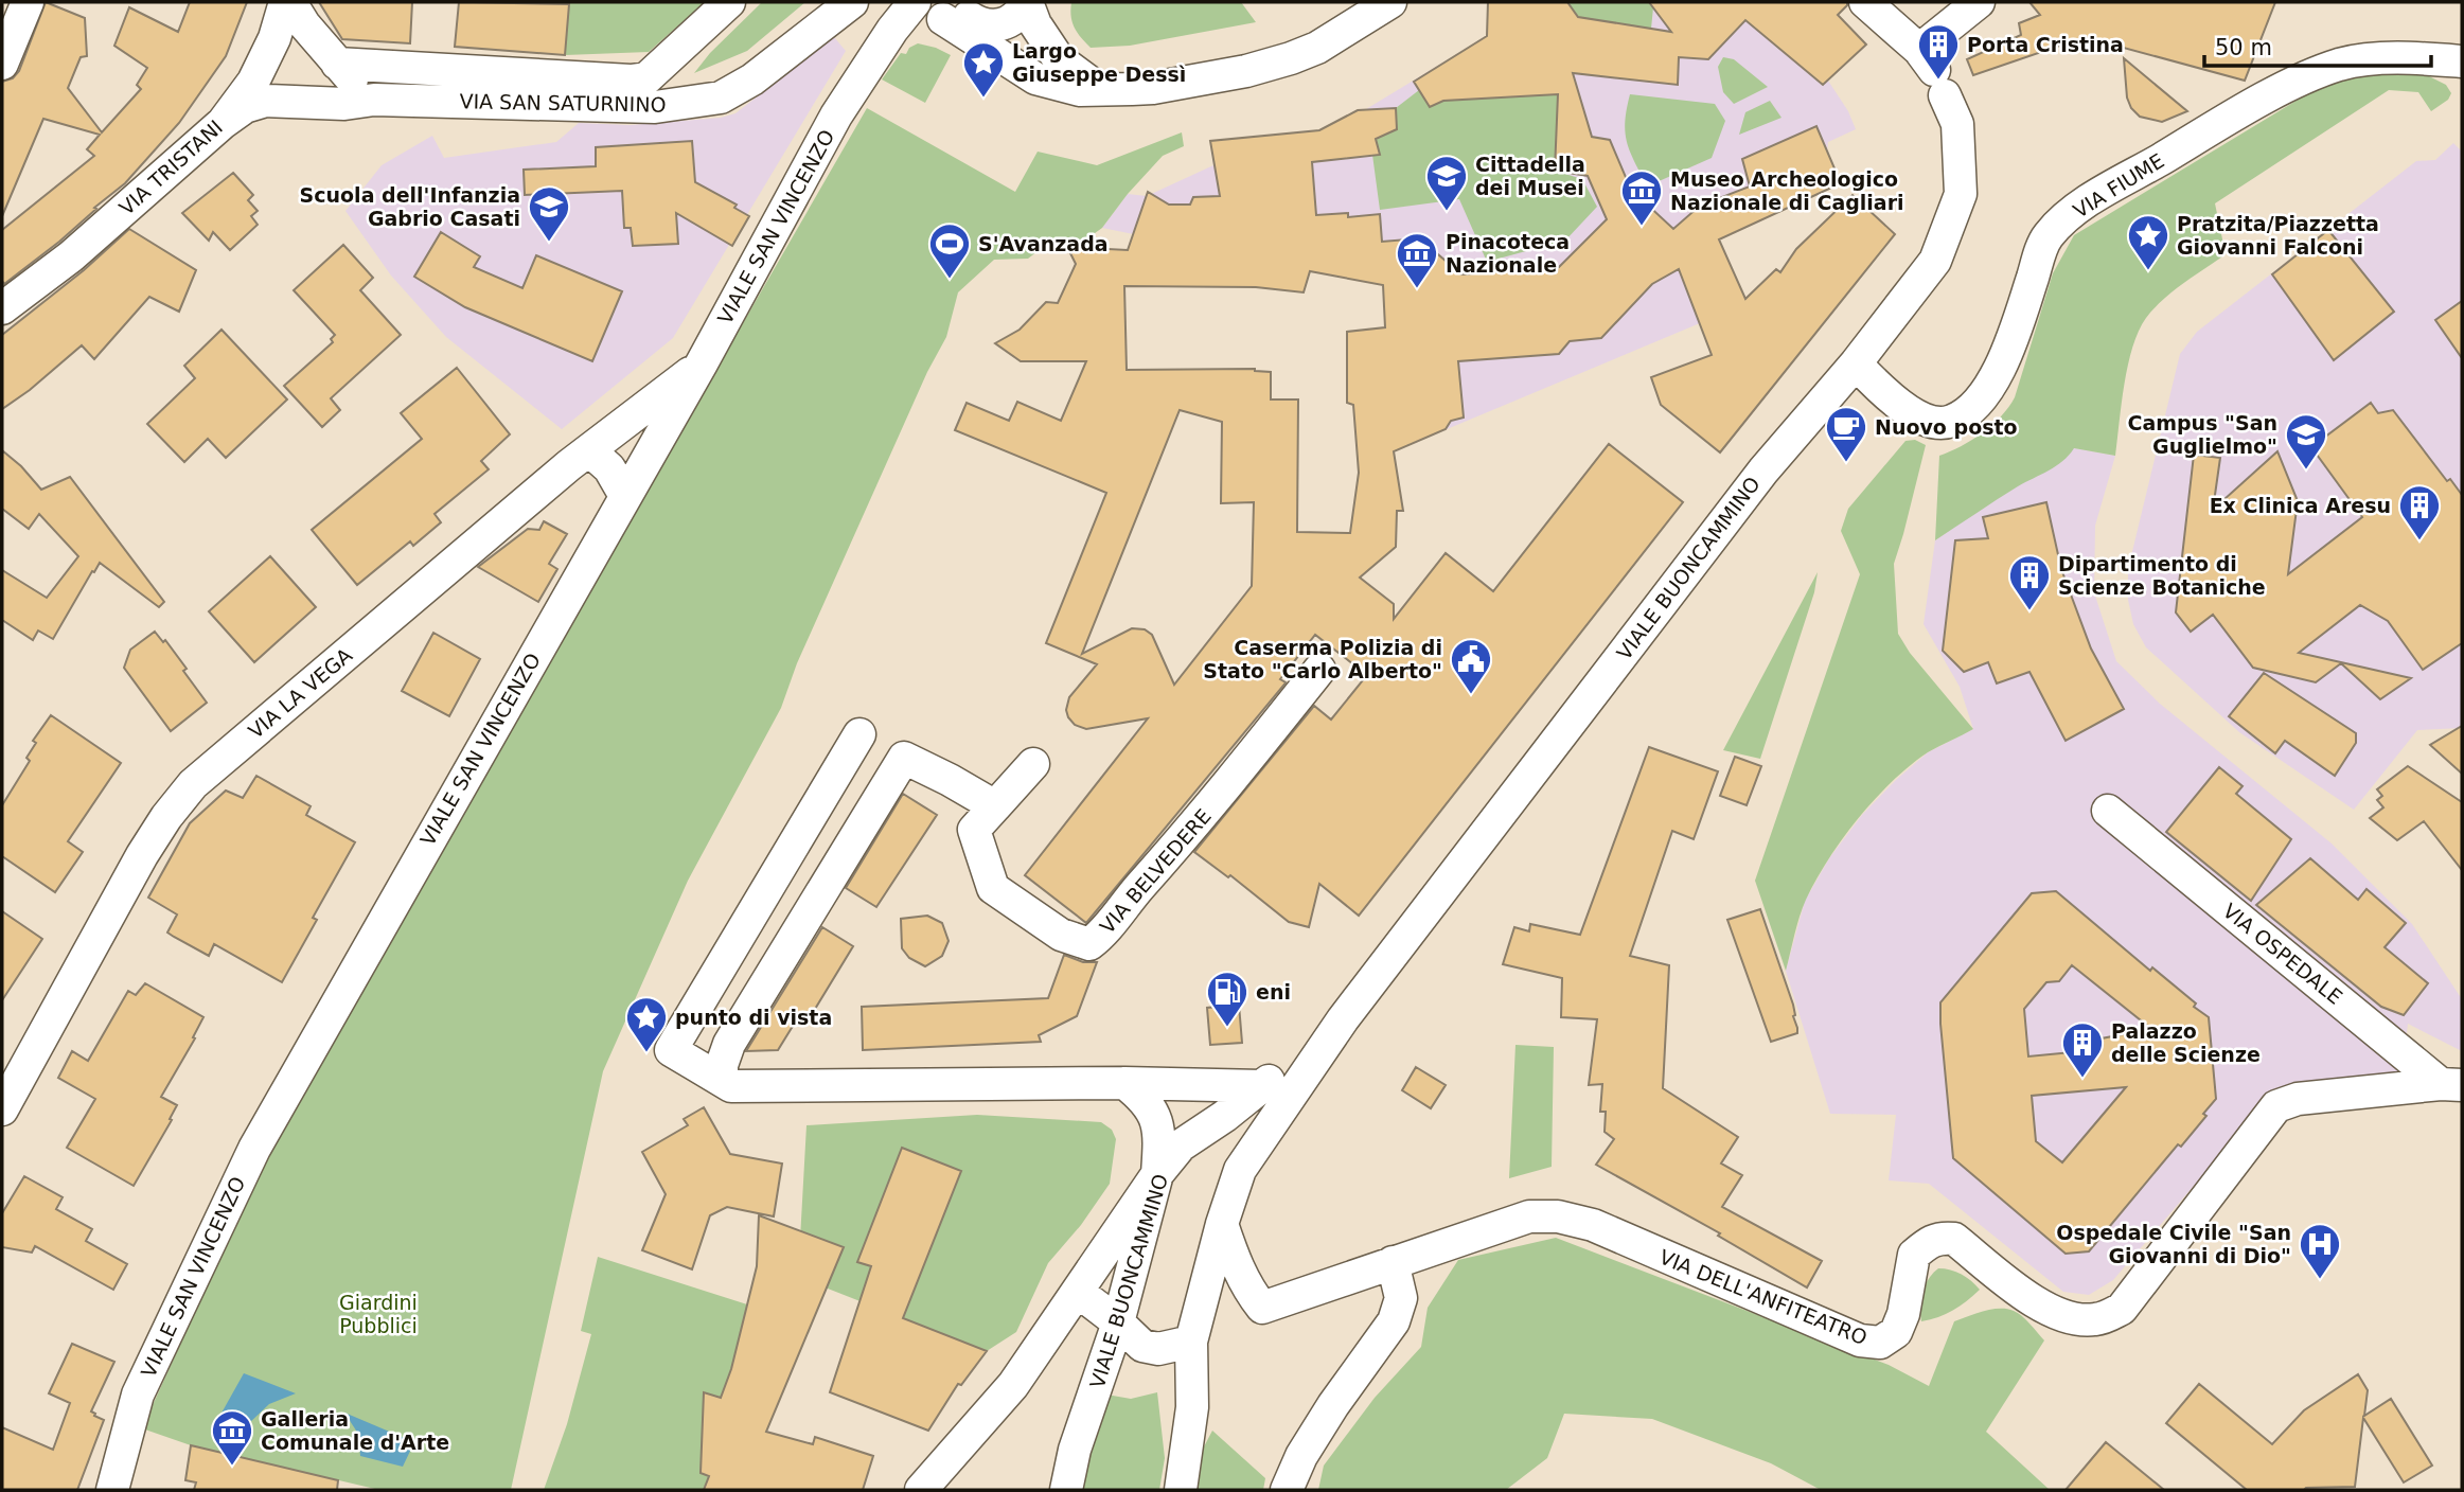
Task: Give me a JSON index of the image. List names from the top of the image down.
{
  "streets": {
    "street": [
      "VIA SAN SATURNINO",
      "VIA TRISTANI",
      "VIA FIUME",
      "VIALE SAN VINCENZO",
      "VIALE BUONCAMMINO",
      "VIA LA VEGA",
      "VIA BELVEDERE",
      "VIA OSPEDALE",
      "VIA DELL'ANFITEATRO"
    ]
  },
  "crossings": [
    ["VIA SAN SATURNINO", "VIA TRISTANI"],
    ["VIA FIUME", "VIALE BUONCAMMINO"],
    ["VIALE SAN VINCENZO", "VIA LA VEGA"],
    ["VIALE BUONCAMMINO", "VIA DELL'ANFITEATRO"],
    ["VIA OSPEDALE", "VIA DELL'ANFITEATRO"]
  ],
  "parks": ["Giardini Pubblici"],
  "places": {
    "building": [
      "Porta Cristina",
      "Ex Clinica Aresu",
      "Dipartimento di Scienze Botaniche",
      "Palazzo delle Scienze"
    ],
    "place": ["Largo Giuseppe Dessì", "Pratzita/Piazzetta Giovanni Falconi", "punto di vista"],
    "school or university": ["Cittadella dei Musei", "Scuola dell'Infanzia Gabrio Casati", "Campus \"San Guglielmo\""],
    "museum": ["Museo Archeologico Nazionale di Cagliari", "Pinacoteca Nazionale", "Galleria Comunale d'Arte"],
    "sports": ["S'Avanzada"],
    "cafe": ["Nuovo posto"],
    "public building": ["Caserma Polizia di Stato \"Carlo Alberto\""],
    "fuel station": ["eni"],
    "hospital": ["Ospedale Civile \"San Giovanni di Dio\""]
  },
  "scale_bar": "50 m"
}
